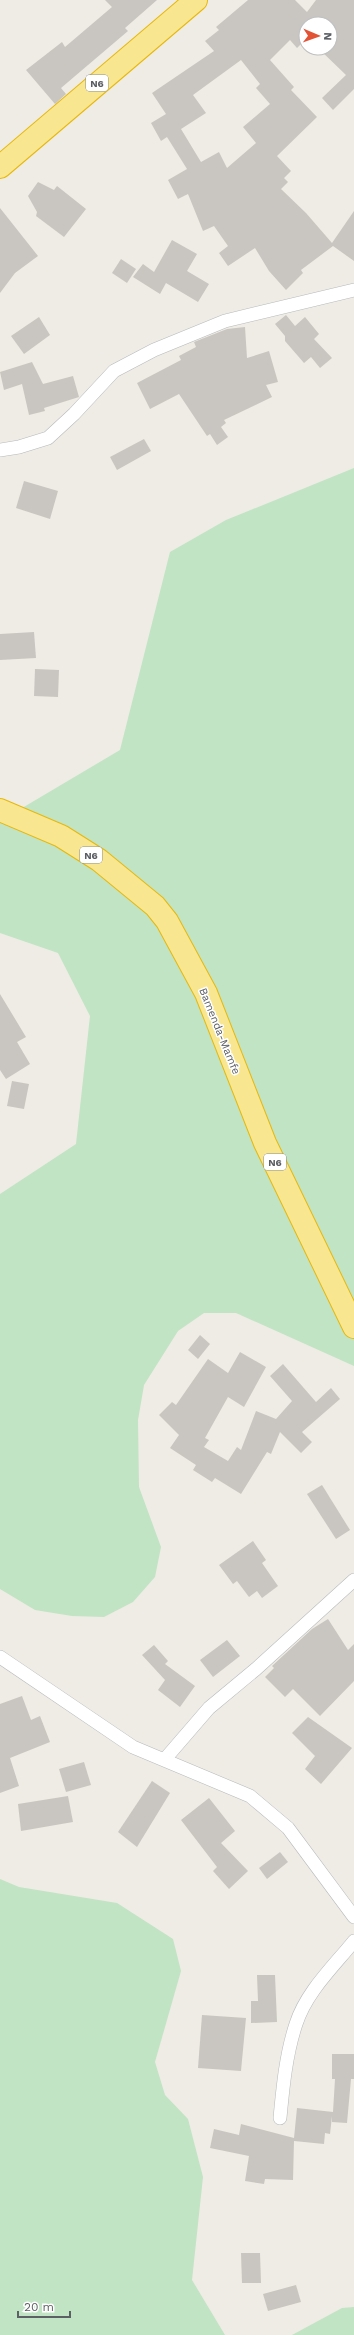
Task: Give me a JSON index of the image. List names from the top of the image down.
{
  "streets": {
    "highway": ["N6", "Bamenda-Mamfe"]
  },
  "scale_bar": "20 m",
  "north": "right"
}
